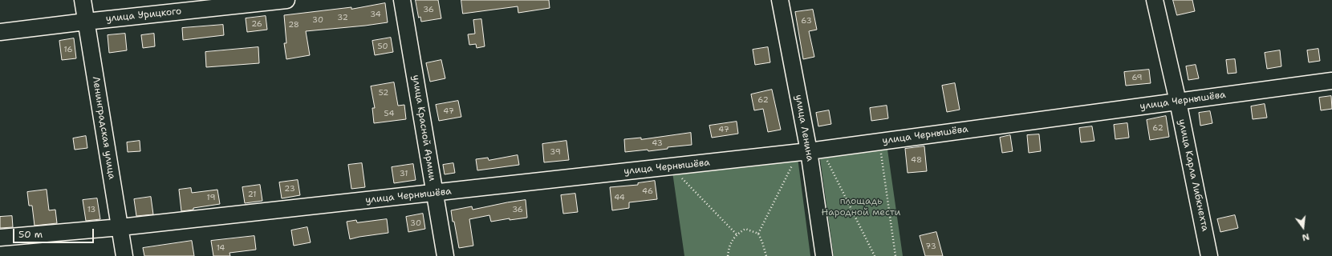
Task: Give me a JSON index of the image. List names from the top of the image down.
{
  "streets": {
    "street": [
      "улица Урицкого",
      "улица Чернышёва",
      "Ленинградская улица",
      "улица Красной Армии",
      "улица Ленина",
      "улица Карла Либкнехта"
    ]
  },
  "crossings": [
    ["улица Урицкого", "Ленинградская улица"],
    ["улица Чернышёва", "Ленинградская улица"],
    ["улица Чернышёва", "улица Красной Армии"],
    ["улица Чернышёва", "улица Ленина"],
    ["улица Чернышёва", "улица Карла Либкнехта"]
  ],
  "parks": ["площадь Народной мести"],
  "house_numbers": [
    "36",
    "34",
    "32",
    "30",
    "63",
    "26",
    "28",
    "50",
    "16",
    "69",
    "52",
    "62",
    "47",
    "54",
    "62",
    "47",
    "43",
    "39",
    "48",
    "31",
    "23",
    "46",
    "21",
    "19",
    "44",
    "13",
    "36",
    "30",
    "73",
    "14"
  ],
  "scale_bar": "50 m",
  "north": "bottom"
}
